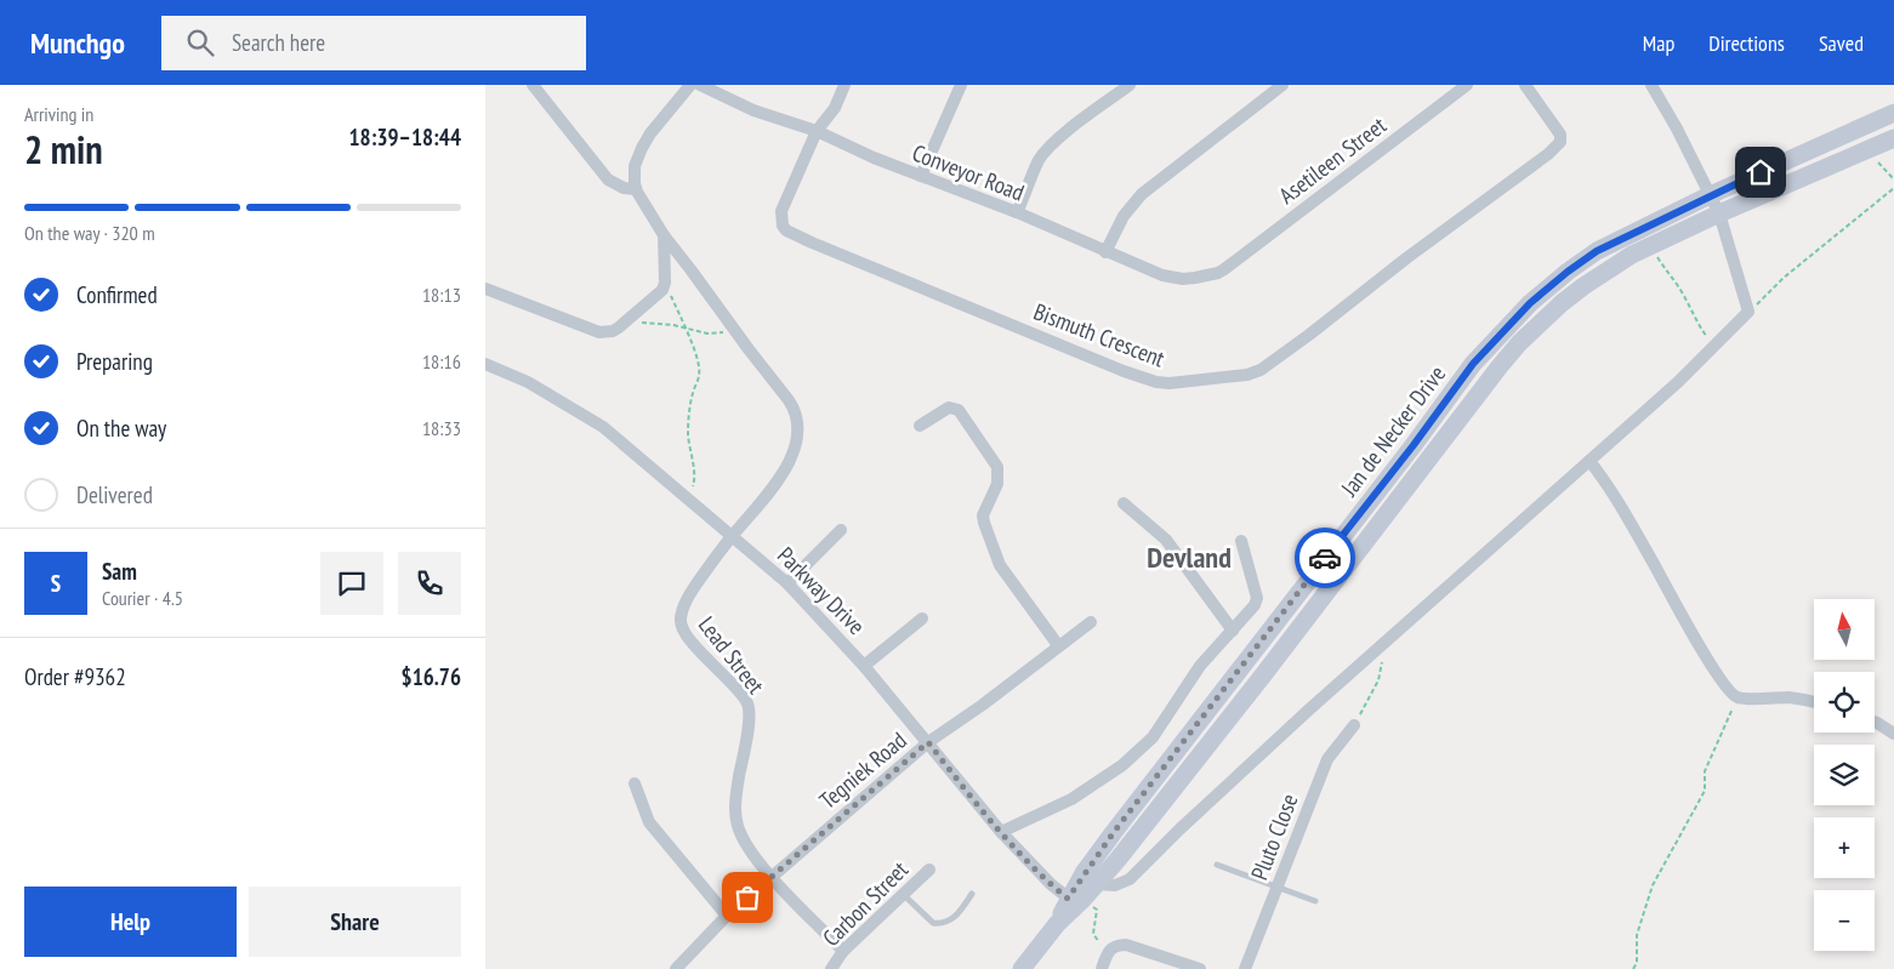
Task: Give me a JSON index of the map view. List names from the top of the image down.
{
  "streets": {
    "main road": ["Jan de Necker Drive"],
    "street": [
      "Asetileen Street",
      "Conveyor Road",
      "Bismuth Crescent",
      "Parkway Drive",
      "Lead Street",
      "Tegniek Road",
      "Pluto Close",
      "Carbon Street"
    ]
  },
  "crossings": [
    ["Asetileen Street", "Conveyor Road"],
    ["Conveyor Road", "Bismuth Crescent"],
    ["Jan de Necker Drive", "Parkway Drive"],
    ["Parkway Drive", "Lead Street"],
    ["Parkway Drive", "Tegniek Road"],
    ["Lead Street", "Tegniek Road"]
  ],
  "districts": ["Devland"],
  "north": "top",
  "page": {
    "header": "Munchgo",
    "search": "Search here",
    "nav": ["Map", "Directions", "Saved"],
    "heading": ["2 min", "Arriving in", "18:39–18:44"],
    "panel": [
      "Sam",
      "Courier · 4.5",
      "Order #9362",
      "$16.76"
    ],
    "bar": "On the way · 320 m",
    "list": [
      ["Confirmed", "18:13"],
      ["Preparing", "18:16"],
      ["On the way", "18:33"],
      "Delivered"
    ],
    "round": "S",
    "map_buttons": ["+", "−"],
    "buttons": ["Help", "Share"]
  }
}
